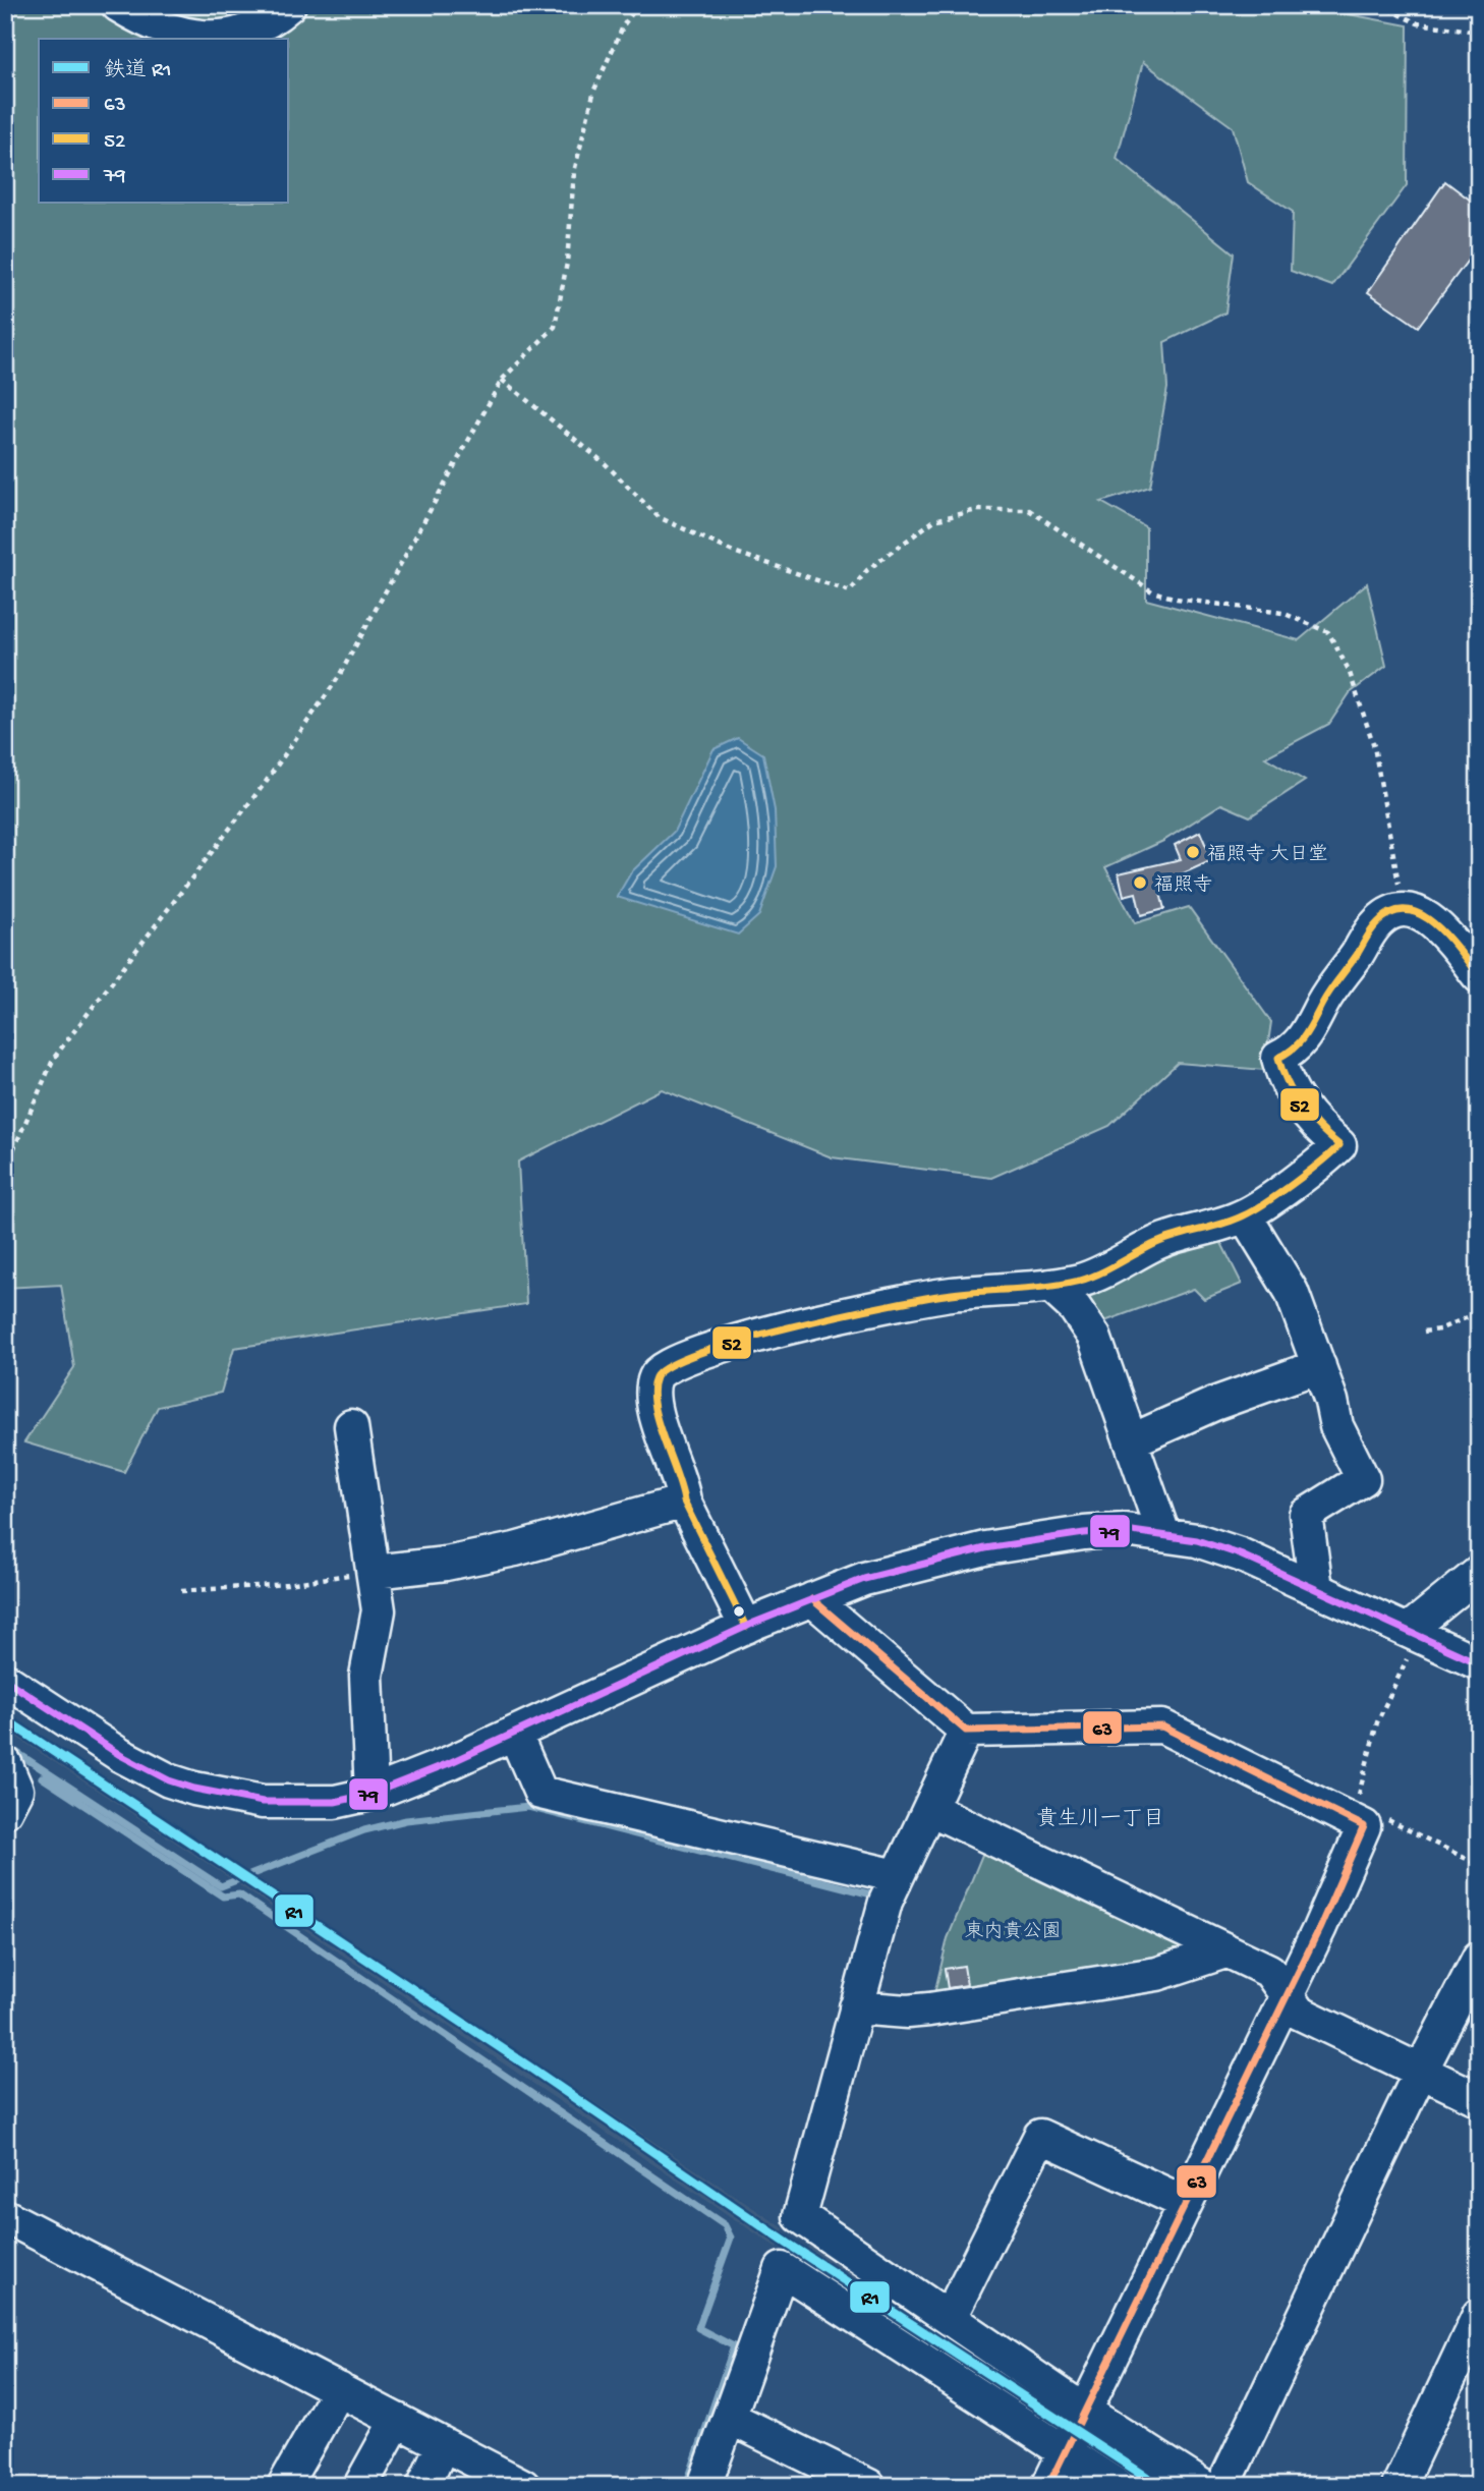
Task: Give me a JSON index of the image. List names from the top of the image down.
{
  "districts": ["貴生川一丁目"],
  "parks": ["東内貴公園"],
  "places": ["福照寺 大日堂", "福照寺"],
  "lines": [
    "transit line 52",
    "transit line 79",
    "transit line 63",
    "rail line R1"
  ],
  "legend": [
    "鉄道 R1",
    "63",
    "52",
    "79"
  ]
}
